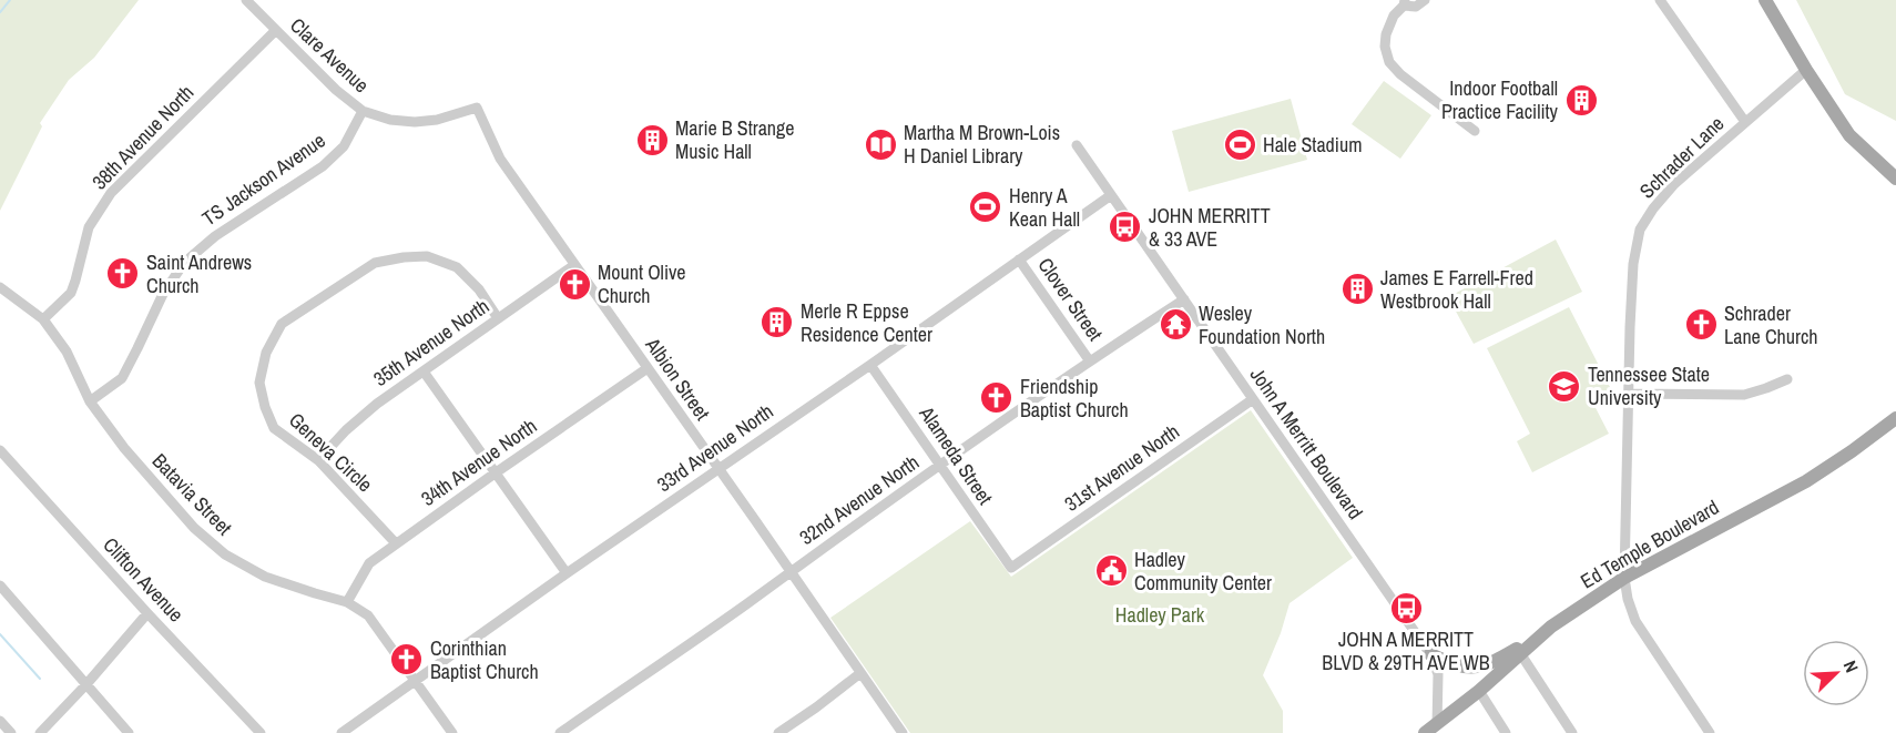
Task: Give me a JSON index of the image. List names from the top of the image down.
{
  "streets": {
    "main road": ["Ed Temple Boulevard"],
    "street": [
      "Clare Avenue",
      "38th Avenue North",
      "Schrader Lane",
      "TS Jackson Avenue",
      "Clover Street",
      "35th Avenue North",
      "Albion Street",
      "John A Merritt Boulevard",
      "33rd Avenue North",
      "Geneva Circle",
      "Alameda Street",
      "34th Avenue North",
      "31st Avenue North",
      "Batavia Street",
      "32nd Avenue North",
      "Clifton Avenue"
    ]
  },
  "crossings": [
    ["Clare Avenue", "38th Avenue North"],
    ["Clare Avenue", "TS Jackson Avenue"],
    ["Clare Avenue", "Albion Street"],
    ["38th Avenue North", "Batavia Street"],
    ["Schrader Lane", "Ed Temple Boulevard"],
    ["TS Jackson Avenue", "Batavia Street"],
    ["Clover Street", "33rd Avenue North"],
    ["Clover Street", "32nd Avenue North"],
    ["35th Avenue North", "Albion Street"],
    ["35th Avenue North", "Geneva Circle"],
    ["Albion Street", "33rd Avenue North"],
    ["Albion Street", "34th Avenue North"],
    ["Albion Street", "32nd Avenue North"],
    ["John A Merritt Boulevard", "33rd Avenue North"],
    ["John A Merritt Boulevard", "31st Avenue North"],
    ["John A Merritt Boulevard", "32nd Avenue North"],
    ["John A Merritt Boulevard", "Ed Temple Boulevard"],
    ["33rd Avenue North", "Alameda Street"],
    ["33rd Avenue North", "Batavia Street"],
    ["Geneva Circle", "34th Avenue North"],
    ["Alameda Street", "31st Avenue North"],
    ["Alameda Street", "32nd Avenue North"],
    ["34th Avenue North", "Batavia Street"]
  ],
  "parks": ["Hadley Park"],
  "places": {
    "building": [
      "Indoor Football Practice Facility",
      "Marie B Strange Music Hall",
      "James E Farrell-Fred Westbrook Hall",
      "Merle R Eppse Residence Center"
    ],
    "library": ["Martha M Brown-Lois H Daniel Library"],
    "sports": ["Hale Stadium", "Henry A Kean Hall"],
    "bus stop": ["JOHN MERRITT & 33 AVE", "JOHN A MERRITT BLVD & 29TH AVE WB"],
    "church": [
      "Saint Andrews Church",
      "Mount Olive Church",
      "Schrader Lane Church",
      "Friendship Baptist Church",
      "Corinthian Baptist Church"
    ],
    "temple": ["Wesley Foundation North"],
    "school or university": ["Tennessee State University"],
    "public building": ["Hadley Community Center"]
  },
  "north": "top right"
}
